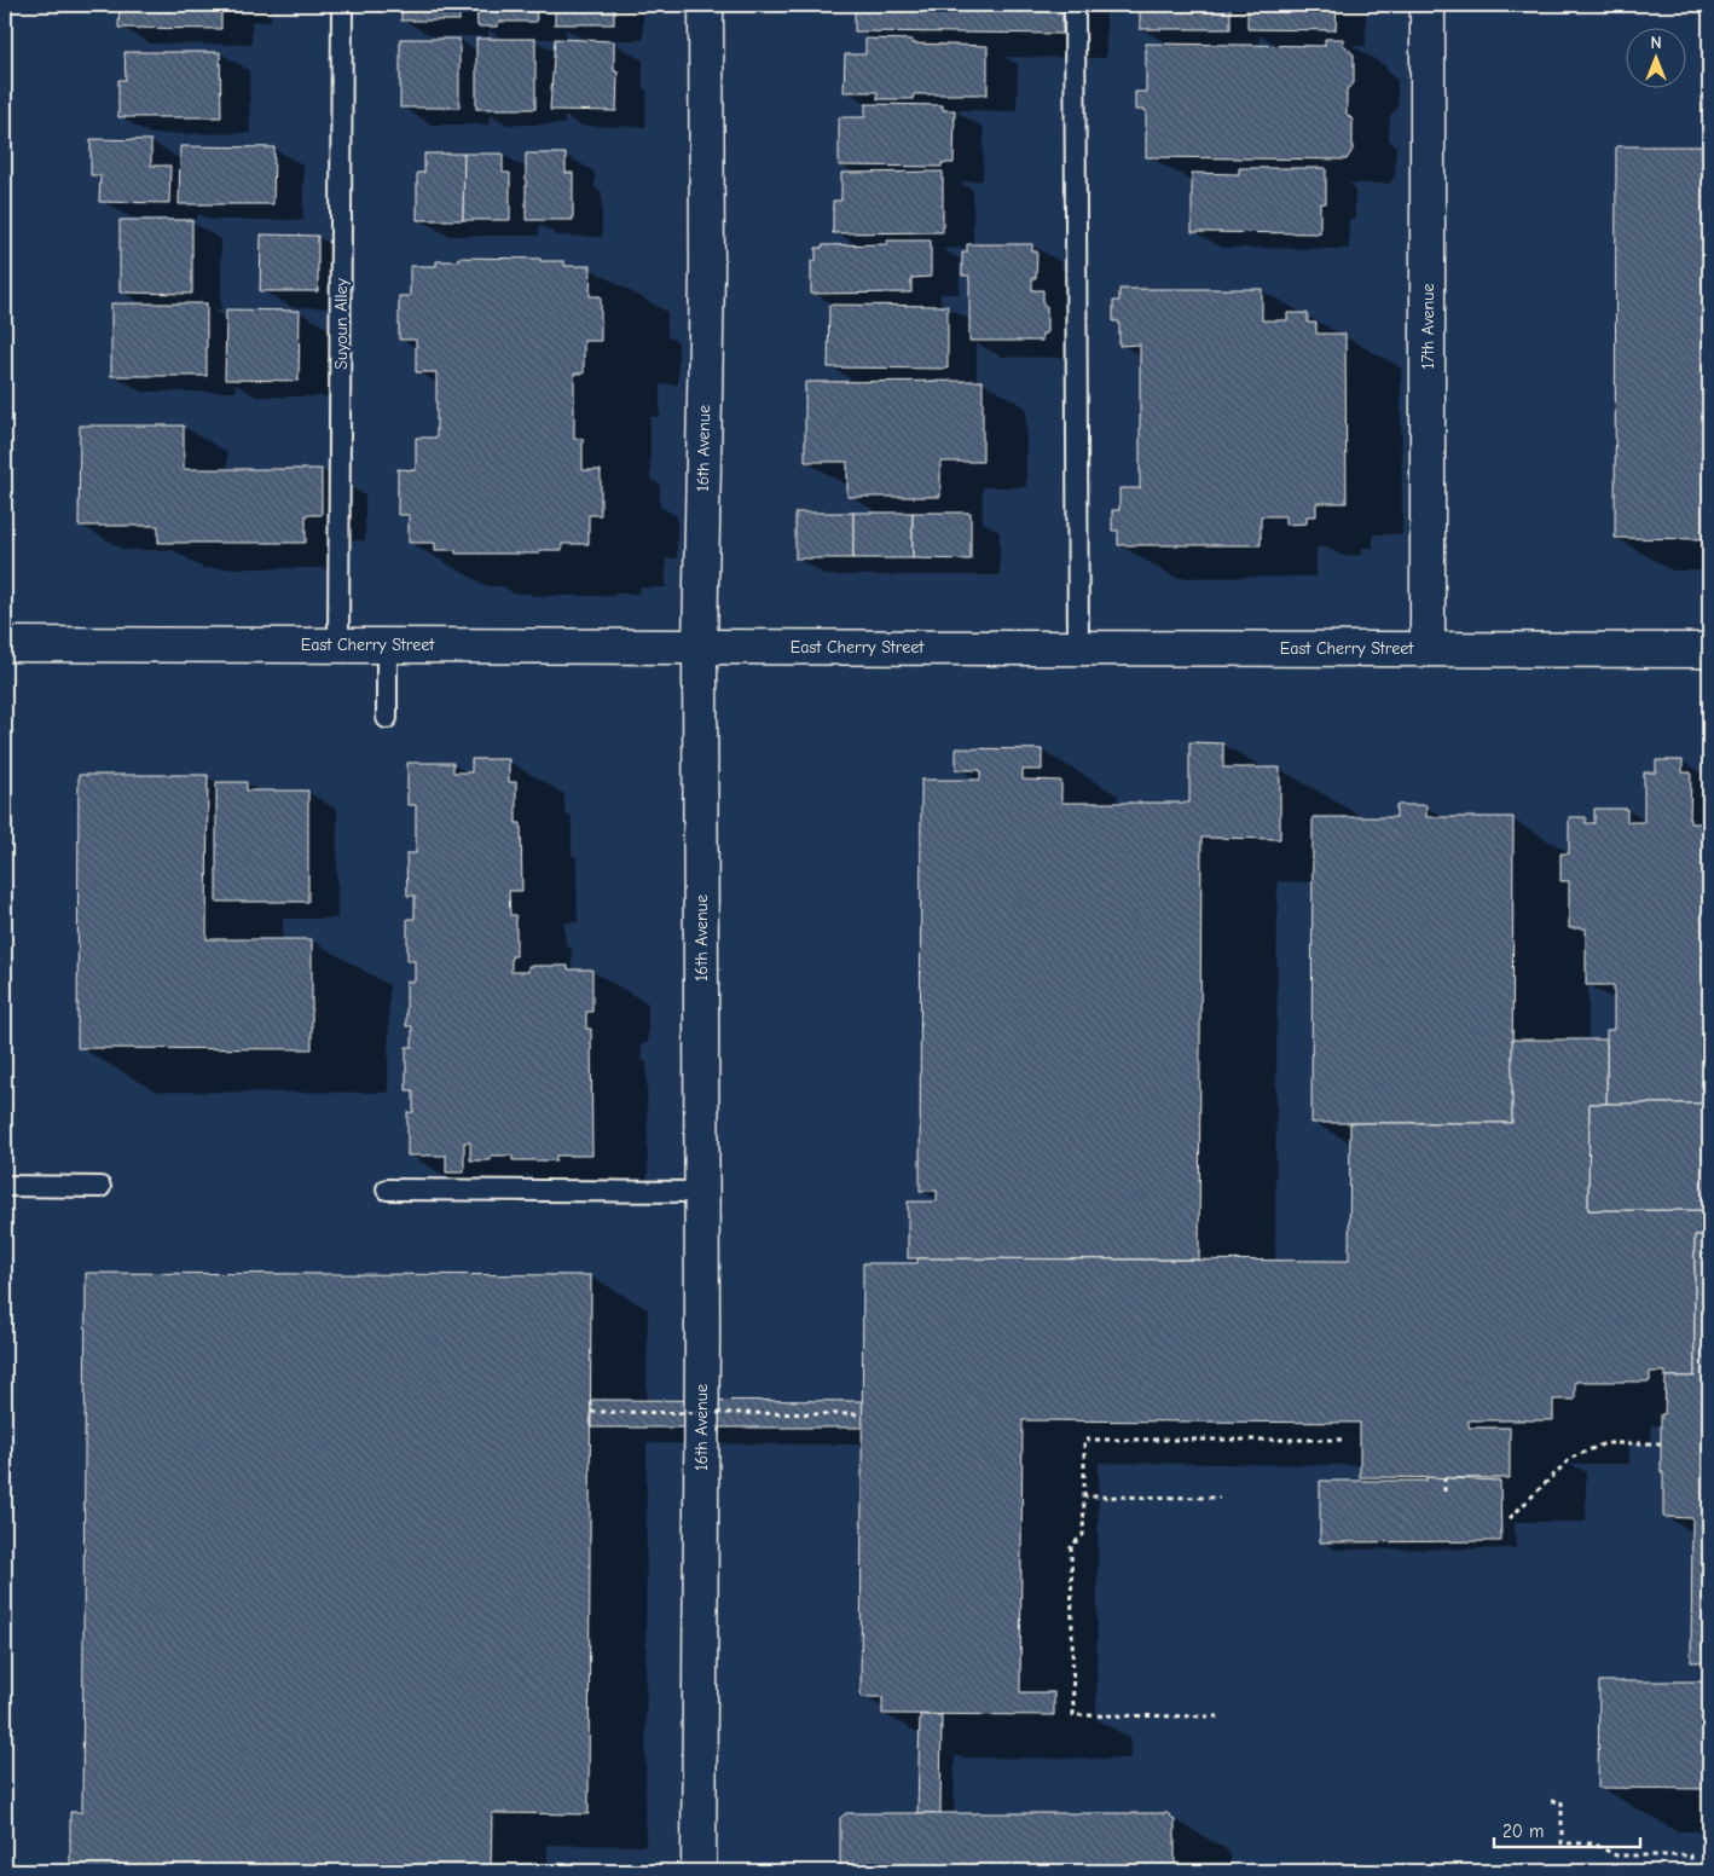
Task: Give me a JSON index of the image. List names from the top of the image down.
{
  "streets": {
    "street": ["17th Avenue", "16th Avenue", "East Cherry Street"],
    "lane": ["Suyoun Alley"]
  },
  "crossings": [
    ["Suyoun Alley", "East Cherry Street"],
    ["17th Avenue", "East Cherry Street"],
    ["16th Avenue", "East Cherry Street"]
  ],
  "scale_bar": "20 m",
  "north": "top"
}
